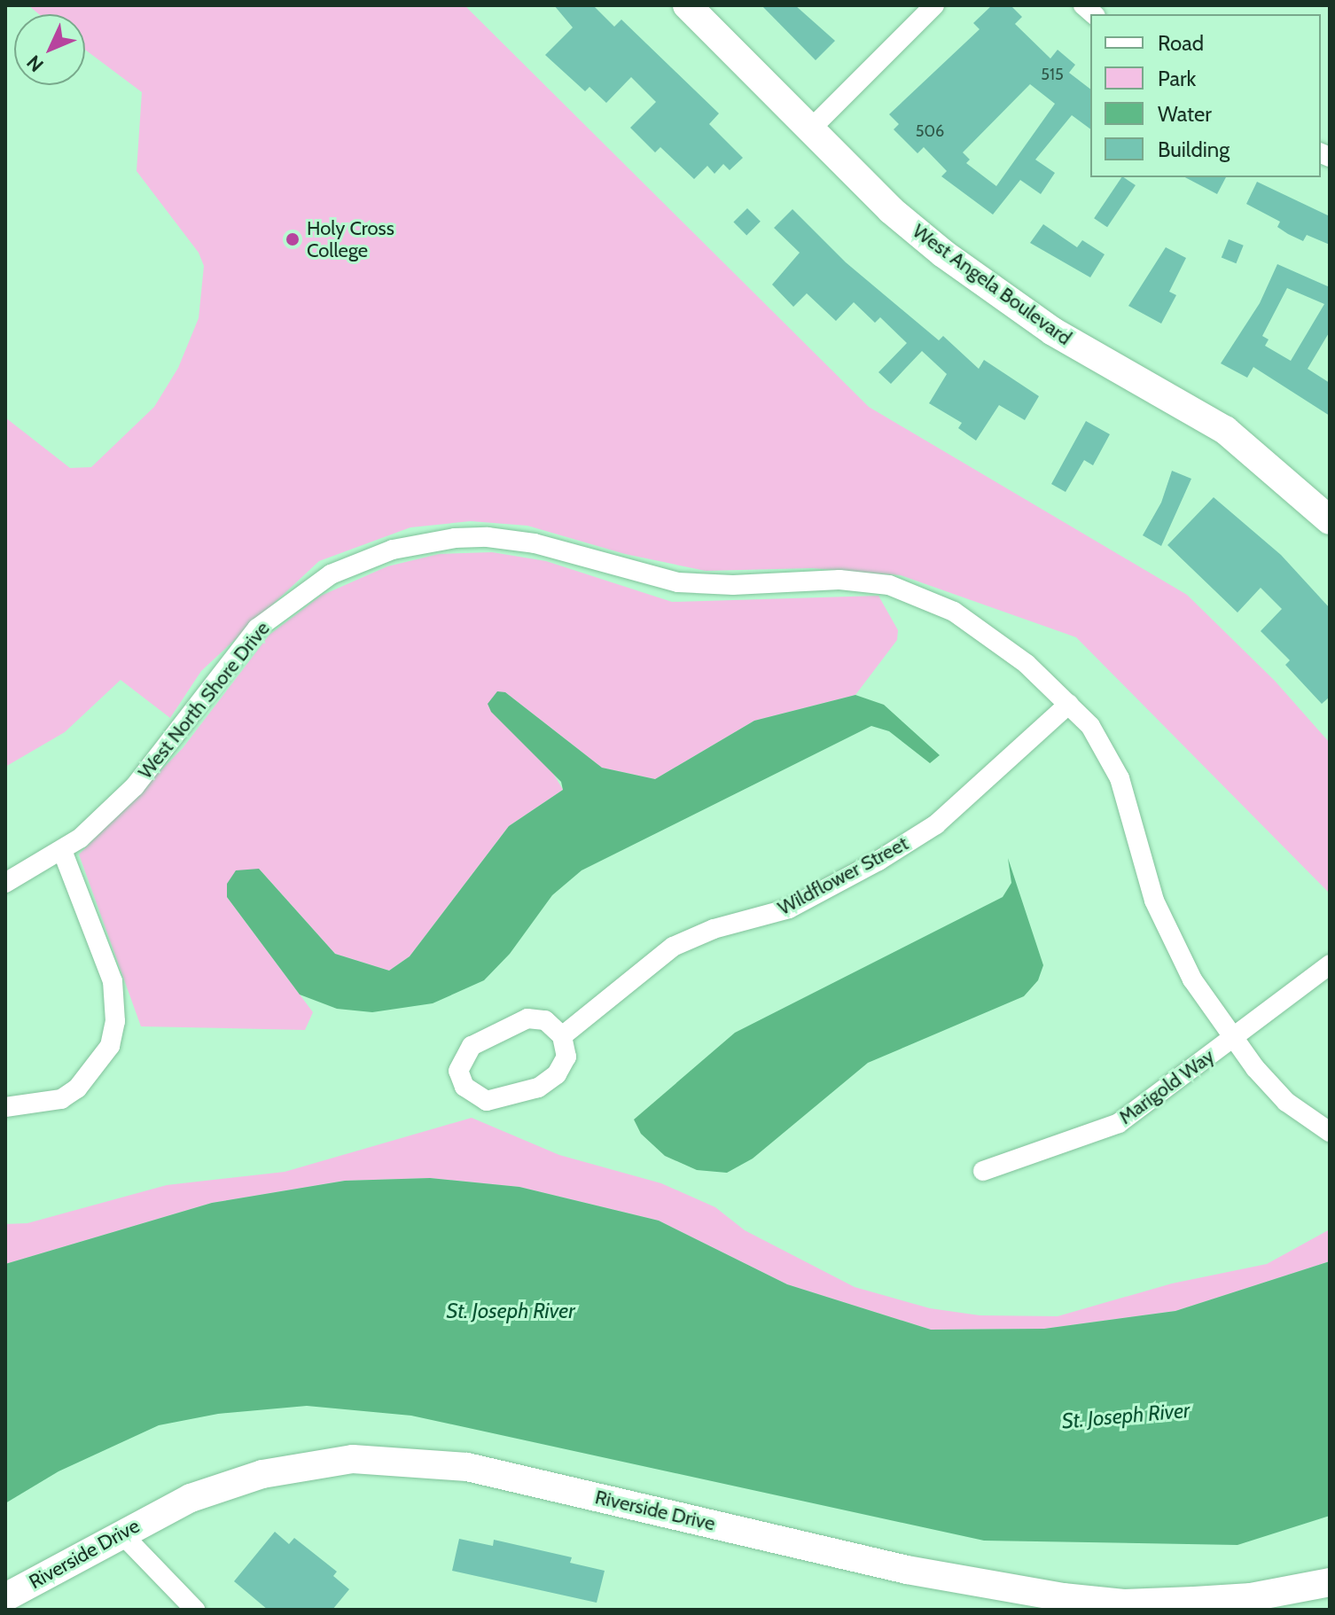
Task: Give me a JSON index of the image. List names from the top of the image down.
{
  "streets": {
    "street": [
      "West Angela Boulevard",
      "West North Shore Drive",
      "Wildflower Street",
      "Marigold Way",
      "Riverside Drive"
    ]
  },
  "crossings": [
    ["West North Shore Drive", "Wildflower Street"],
    ["West North Shore Drive", "Marigold Way"]
  ],
  "water": ["St. Joseph River"],
  "places": ["Holy Cross College"],
  "house_numbers": ["515", "506"],
  "legend": [
    "Road",
    "Park",
    "Water",
    "Building"
  ],
  "north": "bottom left"
}
